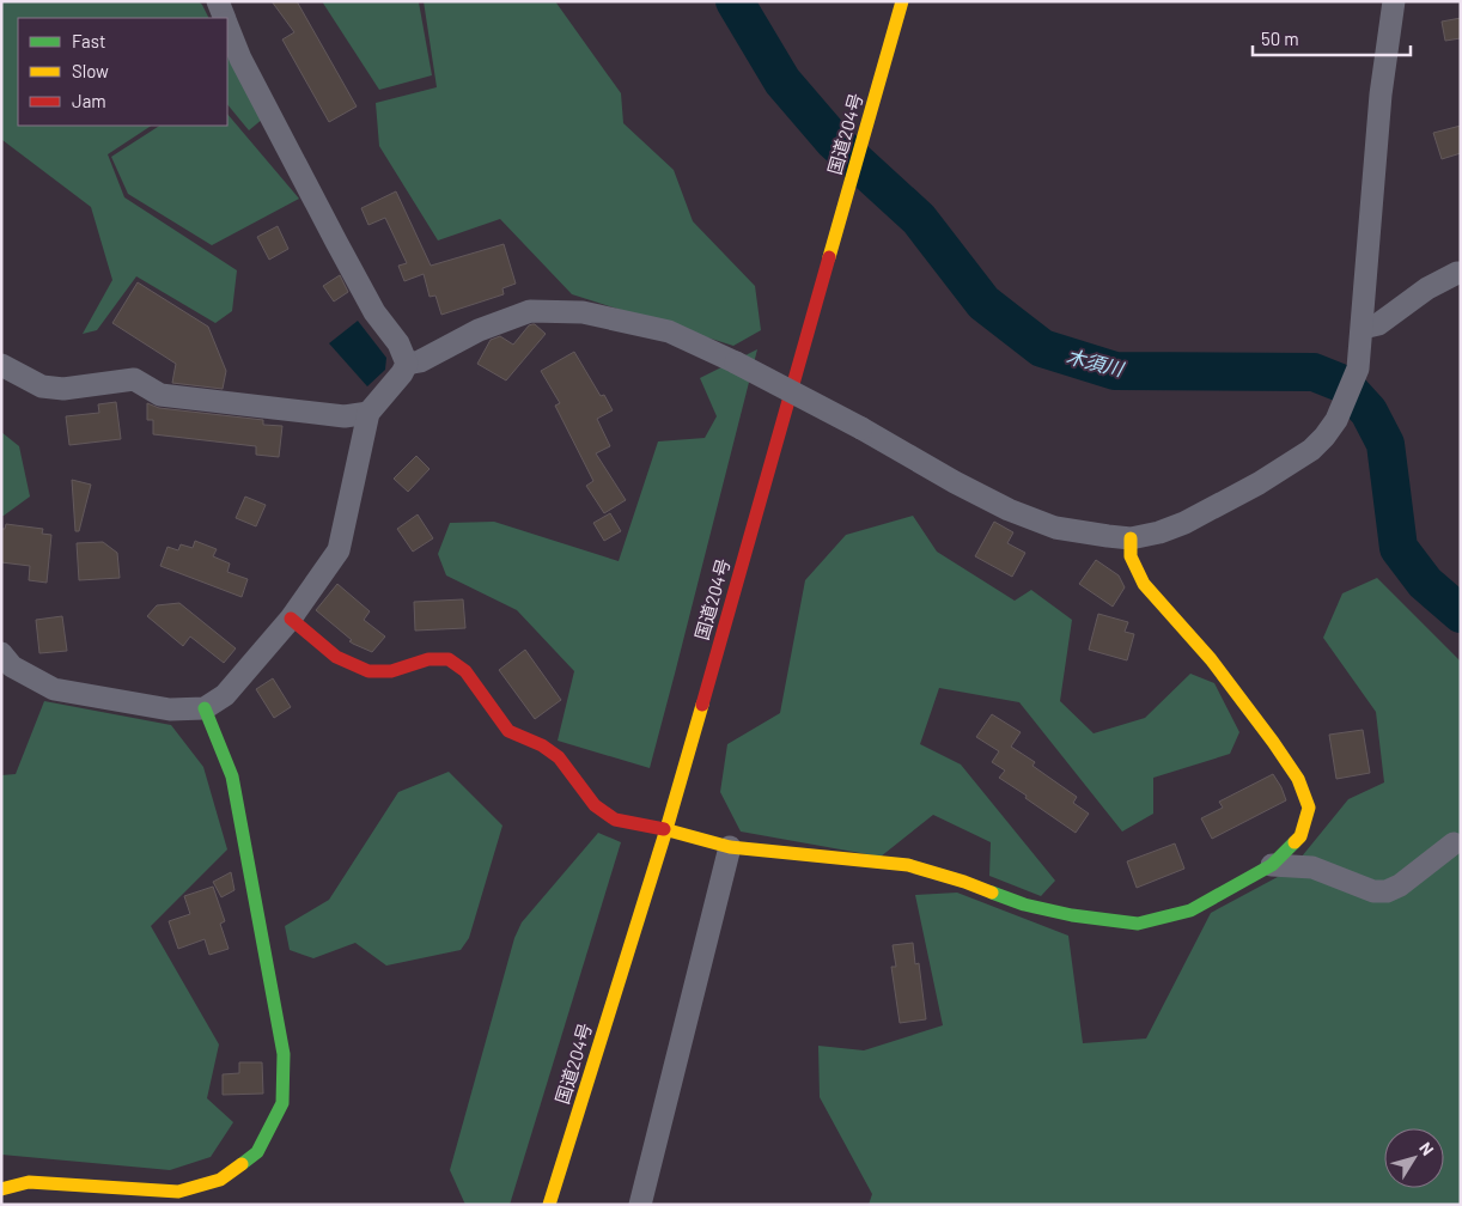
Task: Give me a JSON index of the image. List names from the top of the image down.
{
  "streets": {
    "main road": ["国道204号"]
  },
  "water": ["木須川"],
  "legend": ["Fast", "Slow", "Jam"],
  "scale_bar": "50 m",
  "north": "top right"
}
